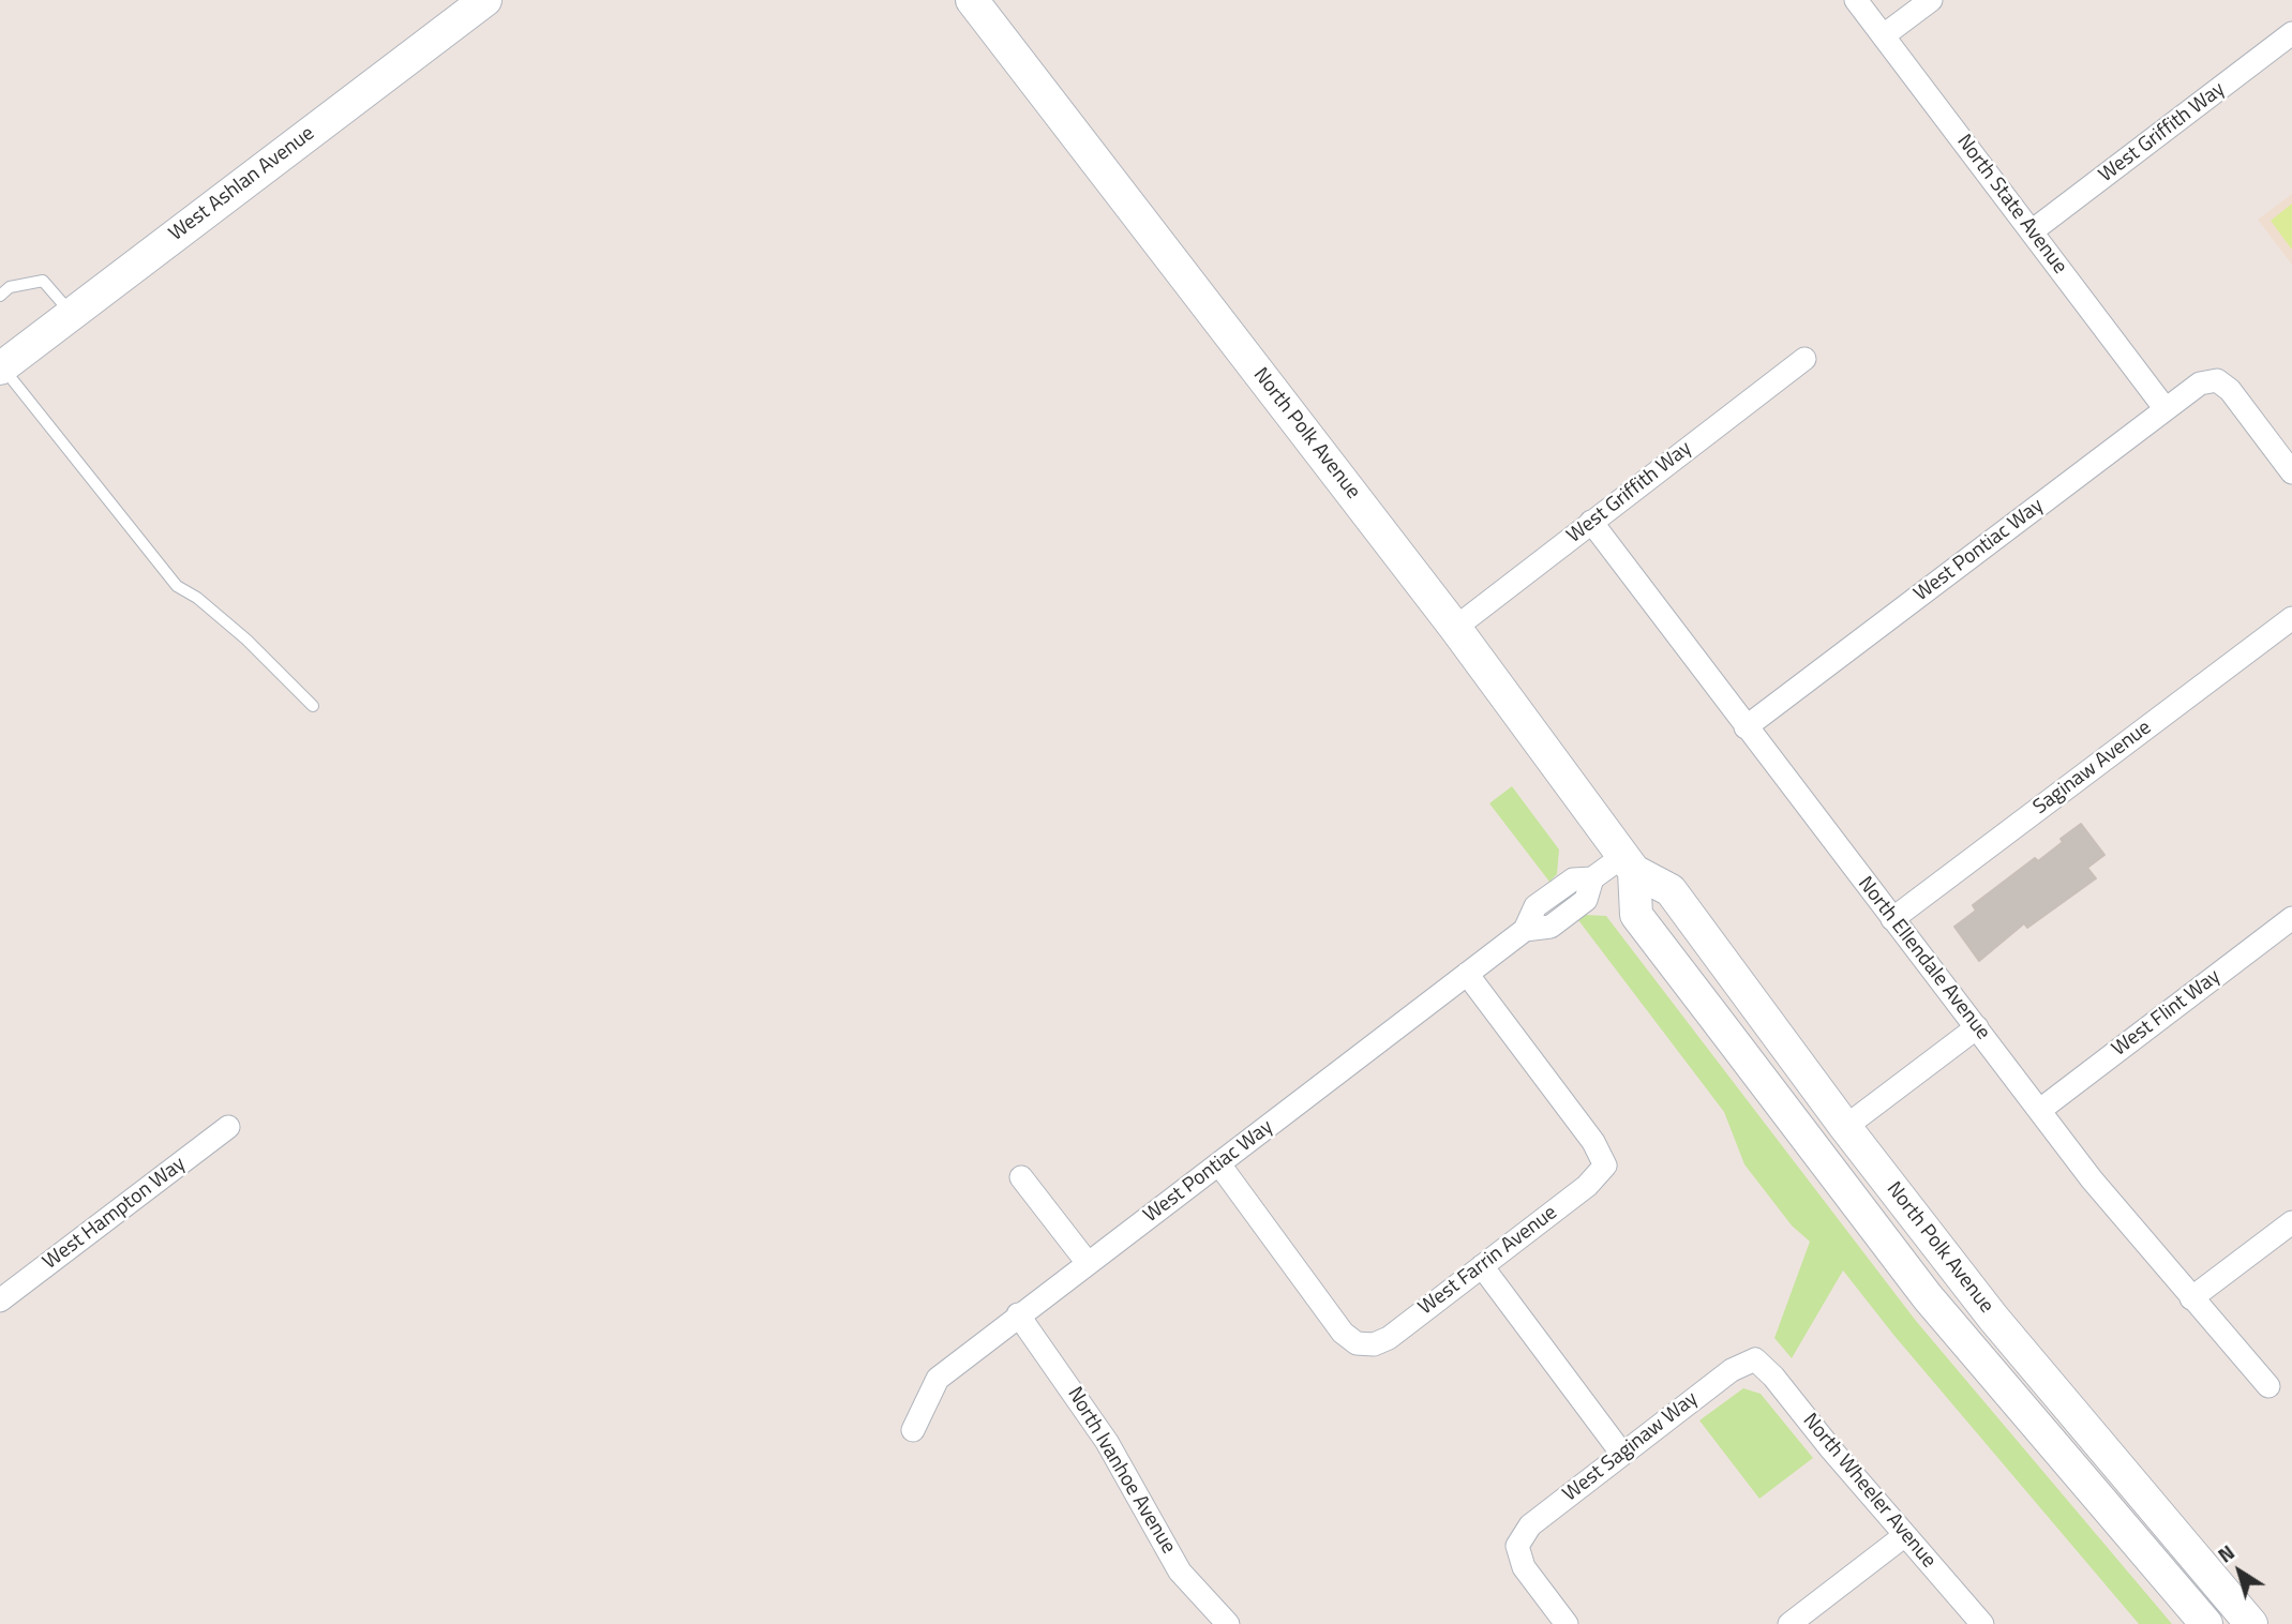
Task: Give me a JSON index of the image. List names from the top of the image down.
{
  "streets": {
    "main road": ["West Ashlan Avenue", "North Polk Avenue"],
    "street": [
      "West Griffith Way",
      "North State Avenue",
      "West Pontiac Way",
      "Saginaw Avenue",
      "North Ellendale Avenue",
      "West Flint Way",
      "West Hampton Way",
      "West Farrin Avenue",
      "West Saginaw Way",
      "North lvanhoe Avenue",
      "North Wheeler Avenue"
    ]
  },
  "crossings": [
    ["West Griffith Way", "North State Avenue"],
    ["West Griffith Way", "North Polk Avenue"],
    ["West Griffith Way", "North Ellendale Avenue"],
    ["North State Avenue", "West Pontiac Way"],
    ["North Polk Avenue", "West Pontiac Way"],
    ["West Pontiac Way", "North Ellendale Avenue"],
    ["West Pontiac Way", "West Farrin Avenue"],
    ["West Pontiac Way", "North lvanhoe Avenue"],
    ["Saginaw Avenue", "North Ellendale Avenue"],
    ["North Ellendale Avenue", "West Flint Way"],
    ["West Saginaw Way", "North Wheeler Avenue"]
  ],
  "north": "top left"
}
